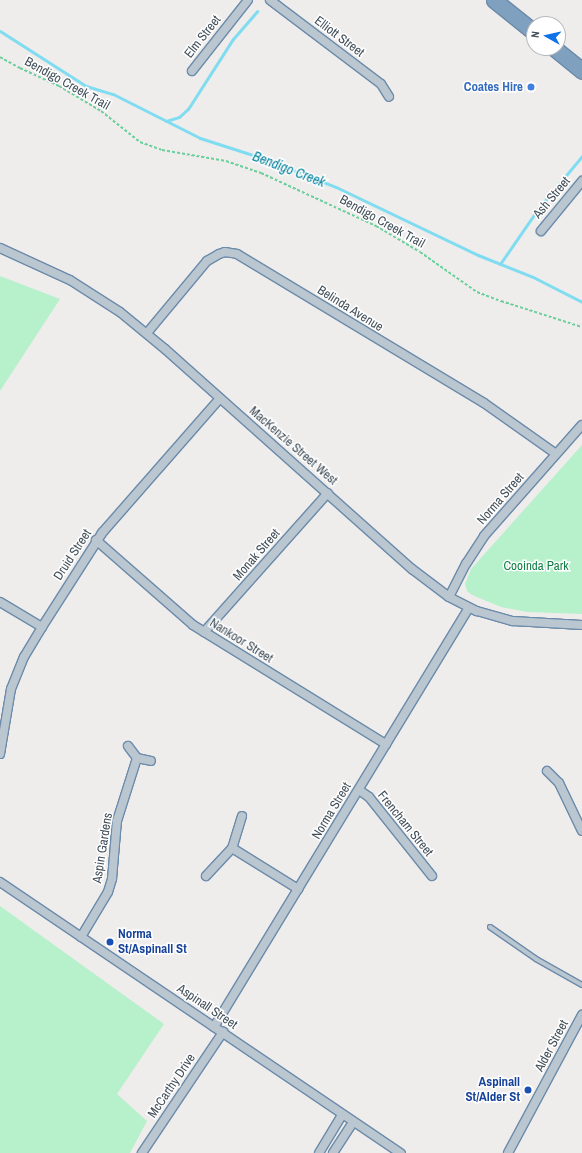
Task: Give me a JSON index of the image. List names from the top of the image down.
{
  "streets": {
    "street": [
      "Elm Street",
      "Elliott Street",
      "Ash Street",
      "Belinda Avenue",
      "MacKenzie Street West",
      "Norma Street",
      "Druid Street",
      "Monak Street",
      "Nankoor Street",
      "Frencham Street",
      "Aspin Gardens",
      "Aspinall Street",
      "Alder Street",
      "McCarthy Drive"
    ],
    "path": ["Bendigo Creek Trail"]
  },
  "crossings": [
    ["Belinda Avenue", "MacKenzie Street West"],
    ["Belinda Avenue", "Norma Street"],
    ["MacKenzie Street West", "Norma Street"],
    ["MacKenzie Street West", "Druid Street"],
    ["MacKenzie Street West", "Monak Street"],
    ["Norma Street", "Nankoor Street"],
    ["Norma Street", "Frencham Street"],
    ["Norma Street", "Aspinall Street"],
    ["Druid Street", "Nankoor Street"],
    ["Monak Street", "Nankoor Street"],
    ["Aspin Gardens", "Aspinall Street"],
    ["Aspinall Street", "McCarthy Drive"]
  ],
  "water": ["Bendigo Creek"],
  "parks": ["Cooinda Park"],
  "places": ["Coates Hire", "Norma St/Aspinall St", "Aspinall St/Alder St"],
  "north": "left"
}
